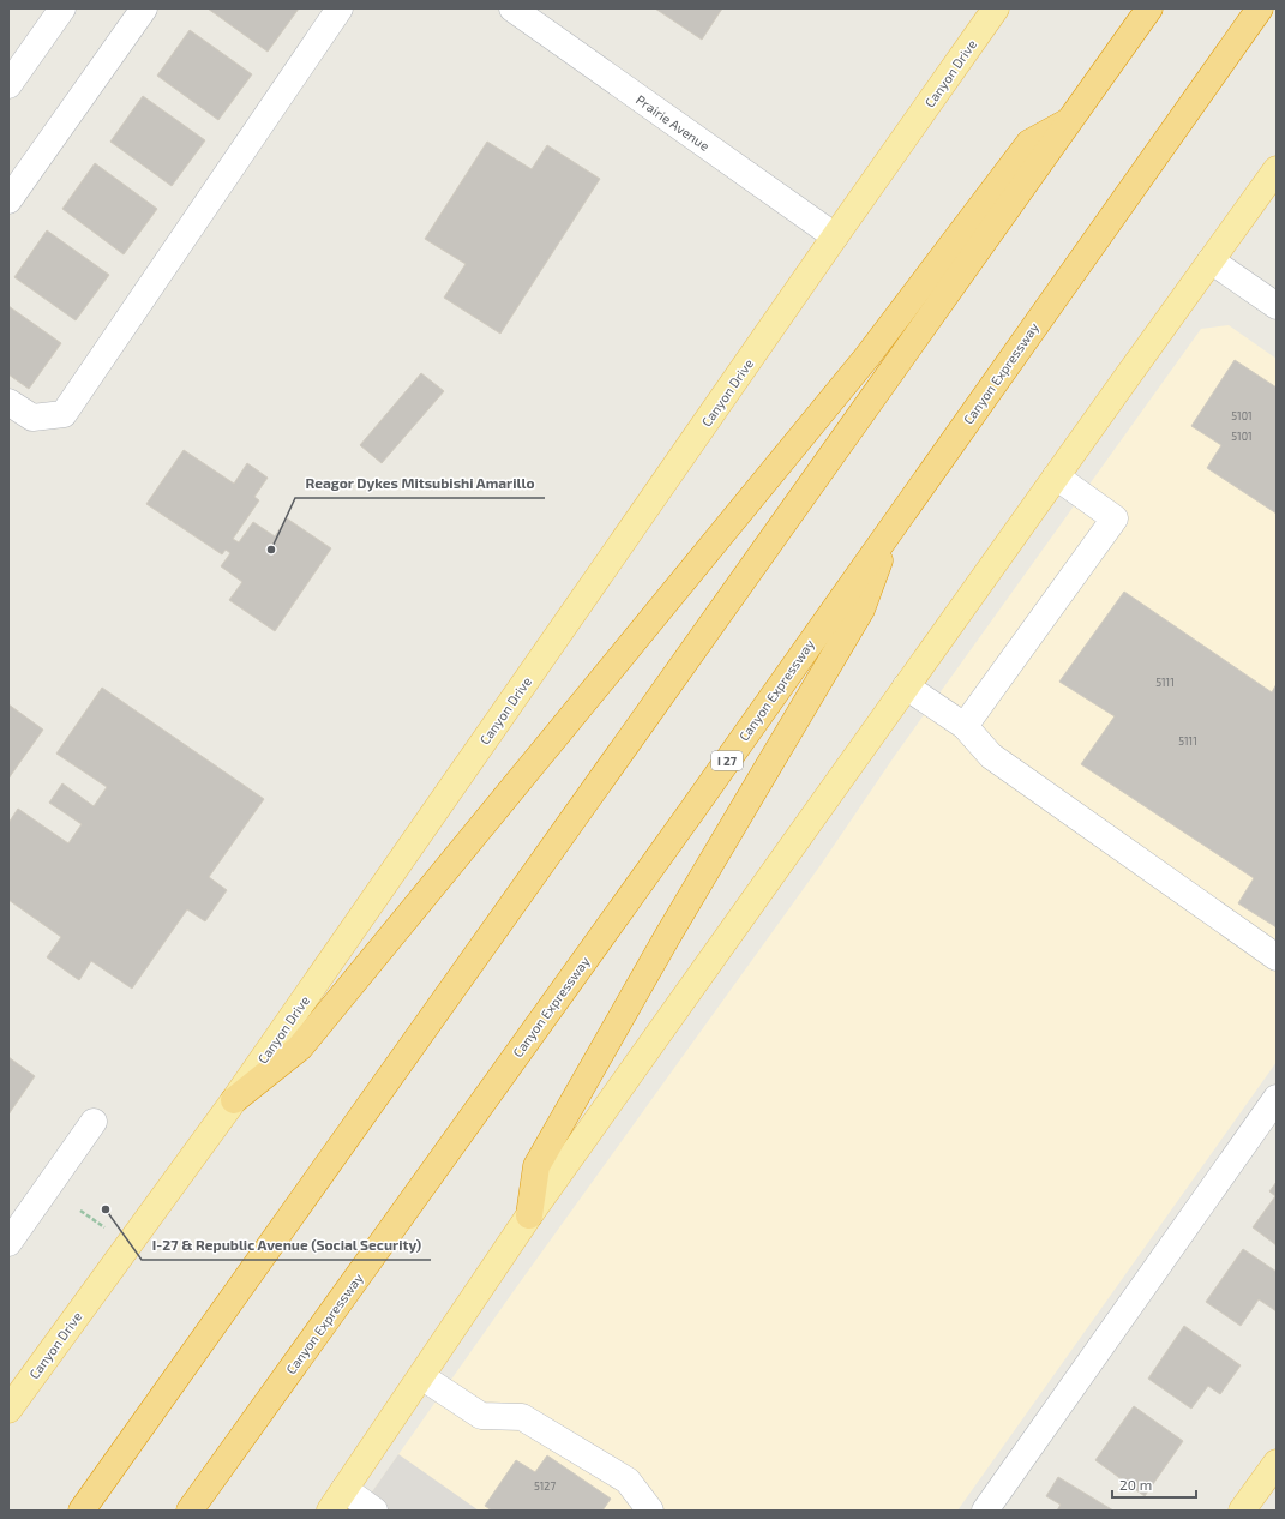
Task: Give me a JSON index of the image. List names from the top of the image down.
{
  "streets": {
    "highway": ["Canyon Expressway", "I 27"],
    "main road": ["Canyon Drive"],
    "street": ["Prairie Avenue"]
  },
  "crossings": [
    ["Canyon Drive", "Prairie Avenue"]
  ],
  "places": ["Reagor Dykes Mitsubishi Amarillo", "I-27 & Republic Avenue (Social Security)"],
  "house_numbers": [
    "5101",
    "5101",
    "5111",
    "5111",
    "5127"
  ],
  "scale_bar": "20 m"
}
